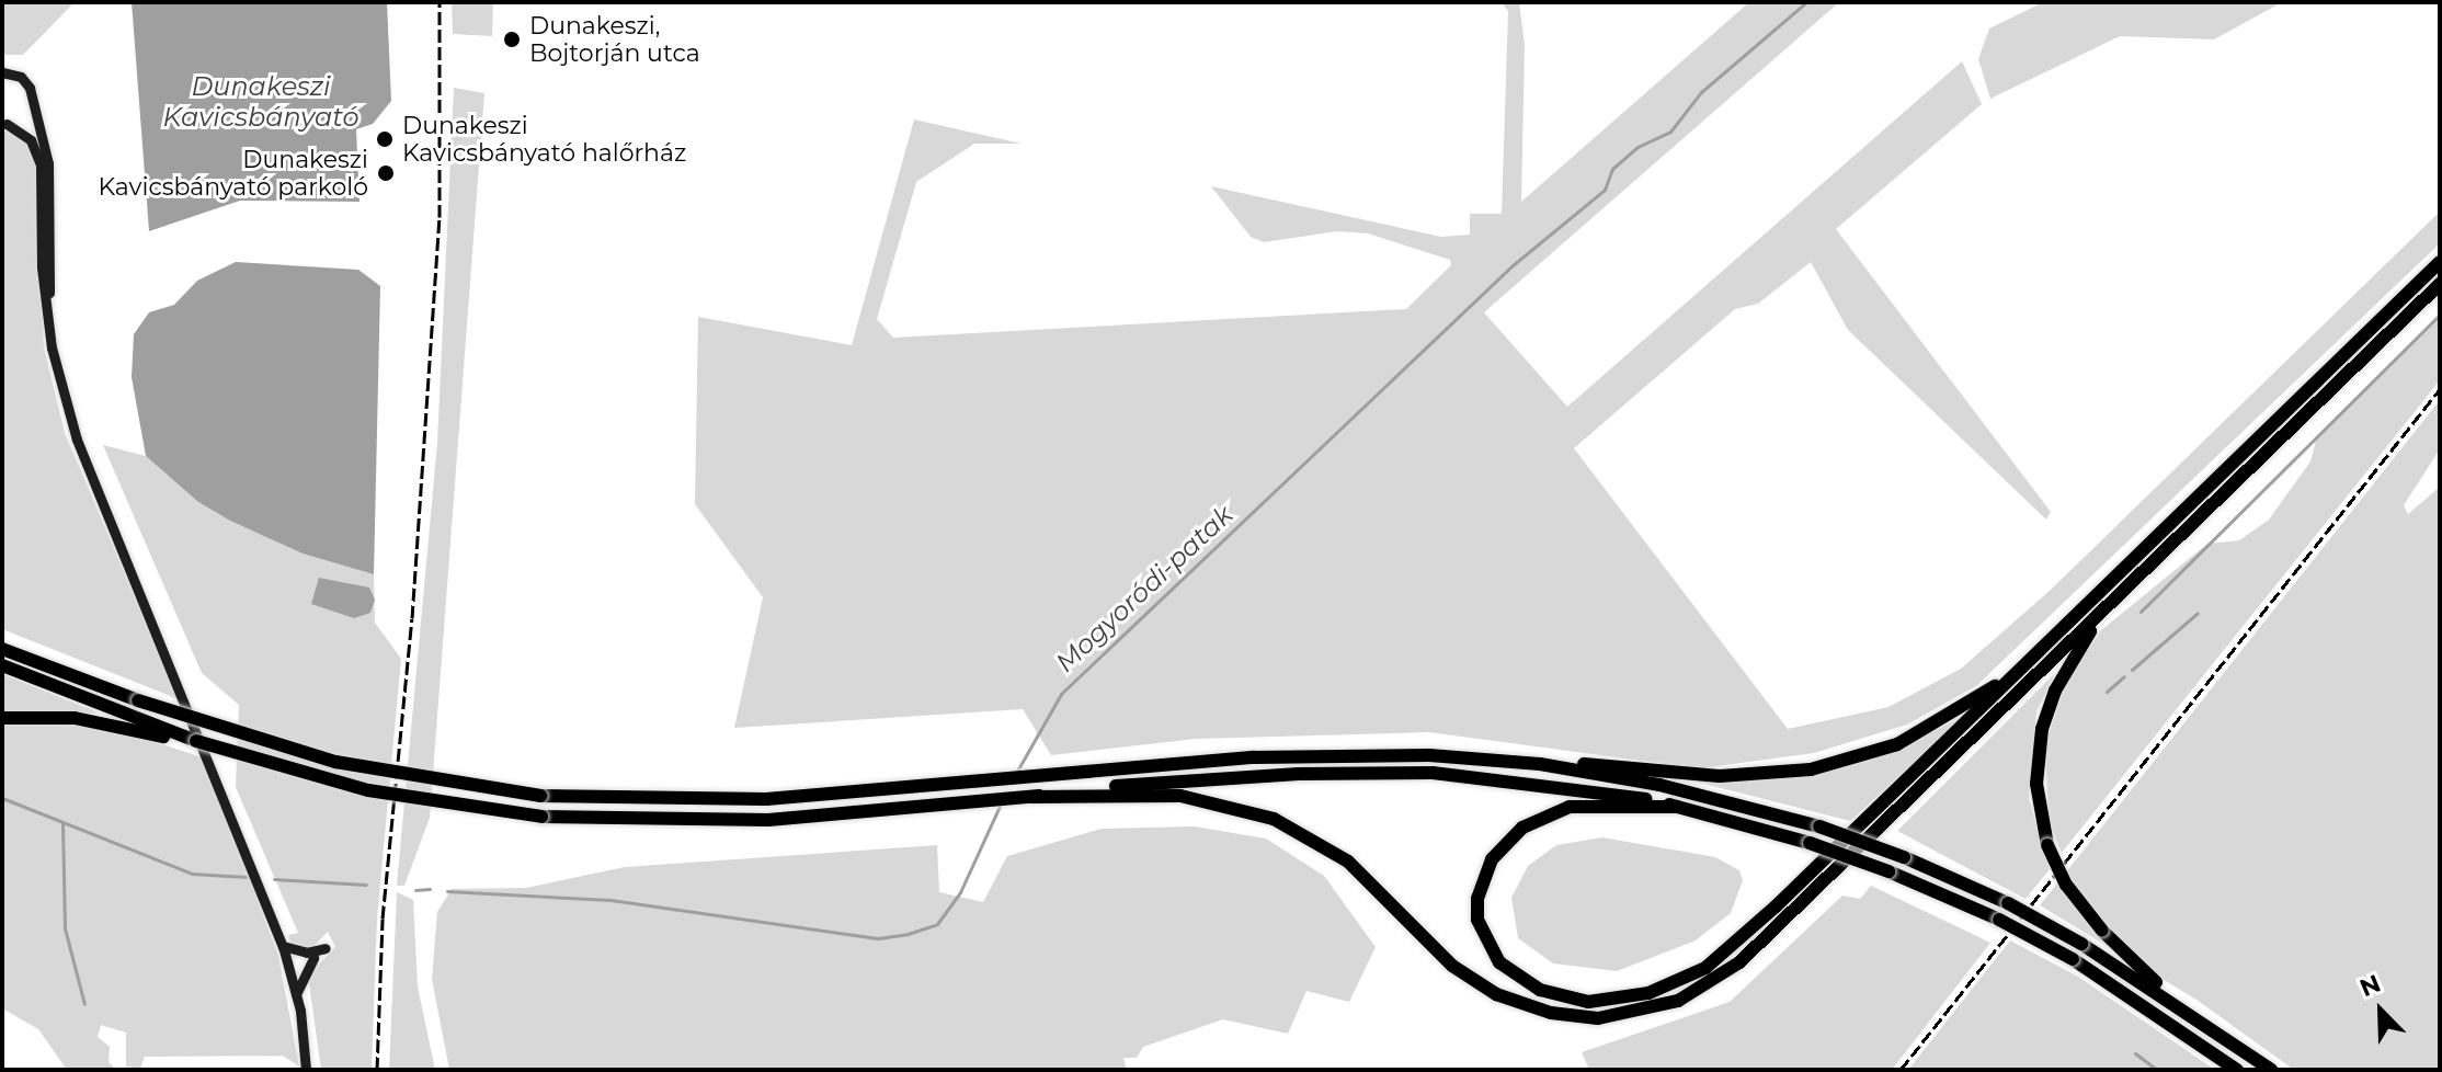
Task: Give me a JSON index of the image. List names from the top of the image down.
{
  "water": ["Dunakeszi Kavicsbányató", "Mogyoródi-patak"],
  "places": ["Dunakeszi, Bojtorján utca", "Dunakeszi Kavicsbányató halőrház", "Dunakeszi Kavicsbányató parkoló"],
  "north": "top left"
}
